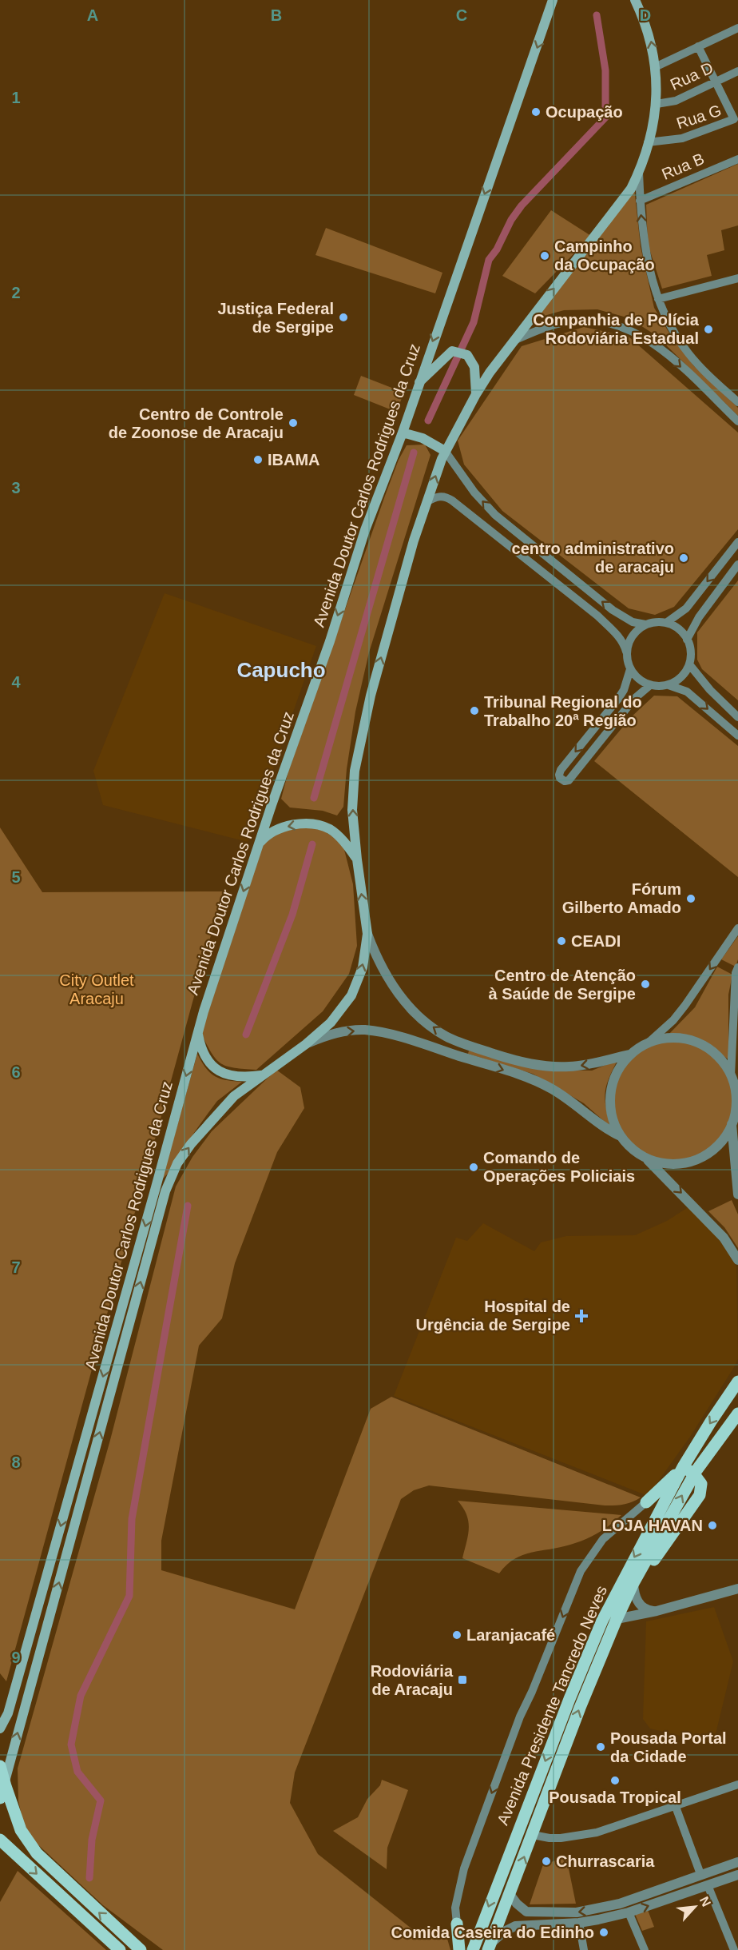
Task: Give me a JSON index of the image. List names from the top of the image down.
{
  "streets": {
    "main road": ["Avenida Doutor Carlos Rodrigues da Cruz", "Avenida Presidente Tancredo Neves"],
    "street": ["Rua D", "Rua G", "Rua B"]
  },
  "crossings": [
    ["Rua D", "Rua G"]
  ],
  "districts": ["Capucho"],
  "parks": ["City Outlet Aracaju"],
  "places": {
    "other": [
      "Ocupação",
      "Campinho da Ocupação",
      "Justiça Federal de Sergipe",
      "Companhia de Polícia Rodoviária Estadual",
      "Centro de Controle de Zoonose de Aracaju",
      "IBAMA",
      "centro administrativo de aracaju",
      "Tribunal Regional do Trabalho 20ª Região",
      "Fórum Gilberto Amado",
      "CEADI",
      "Centro de Atenção à Saúde de Sergipe",
      "Comando de Operações Policiais",
      "LOJA HAVAN",
      "Laranjacafé",
      "Pousada Portal da Cidade",
      "Pousada Tropical",
      "Churrascaria",
      "Comida Caseira do Edinho"
    ],
    "health": ["Hospital de Urgência de Sergipe"],
    "transit": ["Rodoviária de Aracaju"]
  },
  "north": "top right",
  "grid": {
    "columns": [
      "A",
      "B",
      "C",
      "D"
    ],
    "rows": [
      "1",
      "2",
      "3",
      "4",
      "5",
      "6",
      "7",
      "8",
      "9"
    ]
  }
}
